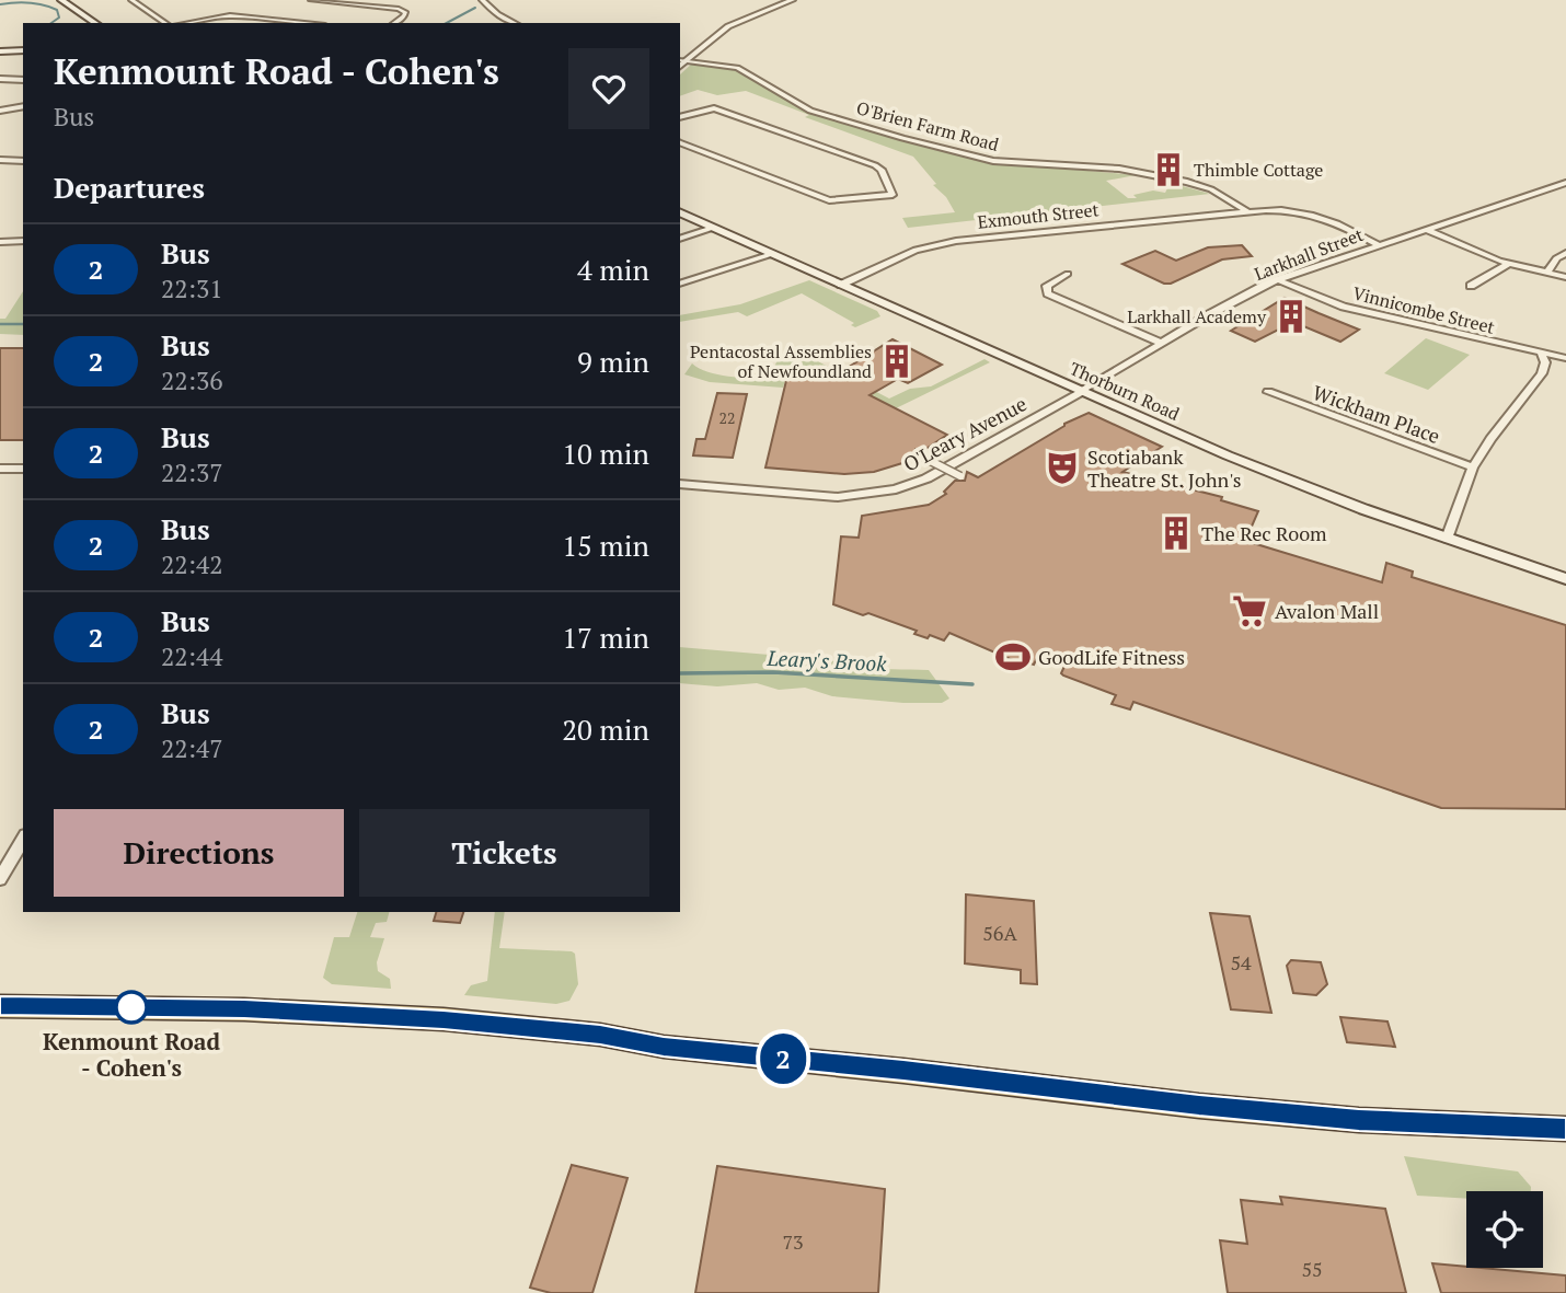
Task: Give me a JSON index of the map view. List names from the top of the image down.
{
  "streets": {
    "main road": ["Thorburn Road"],
    "street": [
      "O'Brien Farm Road",
      "Exmouth Street",
      "Larkhall Street",
      "Vinnicombe Street",
      "Wickham Place",
      "O'Leary Avenue"
    ]
  },
  "crossings": [
    ["O'Brien Farm Road", "Exmouth Street"],
    ["Exmouth Street", "Larkhall Street"],
    ["Exmouth Street", "Thorburn Road"],
    ["Larkhall Street", "Vinnicombe Street"],
    ["Larkhall Street", "Thorburn Road"],
    ["Larkhall Street", "O'Leary Avenue"],
    ["Thorburn Road", "O'Leary Avenue"]
  ],
  "water": ["Leary's Brook"],
  "places": {
    "building": [
      "Thimble Cottage",
      "Larkhall Academy",
      "Pentacostal Assemblies of Newfoundland",
      "The Rec Room"
    ],
    "theatre": ["Scotiabank Theatre St. John's"],
    "supermarket": ["Avalon Mall"],
    "sports": ["GoodLife Fitness"],
    "other": ["Kenmount Road - Cohen's"]
  },
  "lines": ["bus line 2"],
  "house_numbers": [
    "22",
    "56A",
    "54",
    "73",
    "55"
  ],
  "page": {
    "on_map": "2",
    "heading": [
      ["Kenmount Road - Cohen's", "Bus"],
      "Departures"
    ],
    "list": [
      {
        "mark": "2",
        "name": "Bus",
        "note": "22:31",
        "value": "4 min"
      },
      {
        "mark": "2",
        "name": "Bus",
        "note": "22:36",
        "value": "9 min"
      },
      {
        "mark": "2",
        "name": "Bus",
        "note": "22:37",
        "value": "10 min"
      },
      {
        "mark": "2",
        "name": "Bus",
        "note": "22:42",
        "value": "15 min"
      },
      {
        "mark": "2",
        "name": "Bus",
        "note": "22:44",
        "value": "17 min"
      },
      {
        "mark": "2",
        "name": "Bus",
        "note": "22:47",
        "value": "20 min"
      }
    ],
    "buttons": ["Directions", "Tickets"]
  }
}
